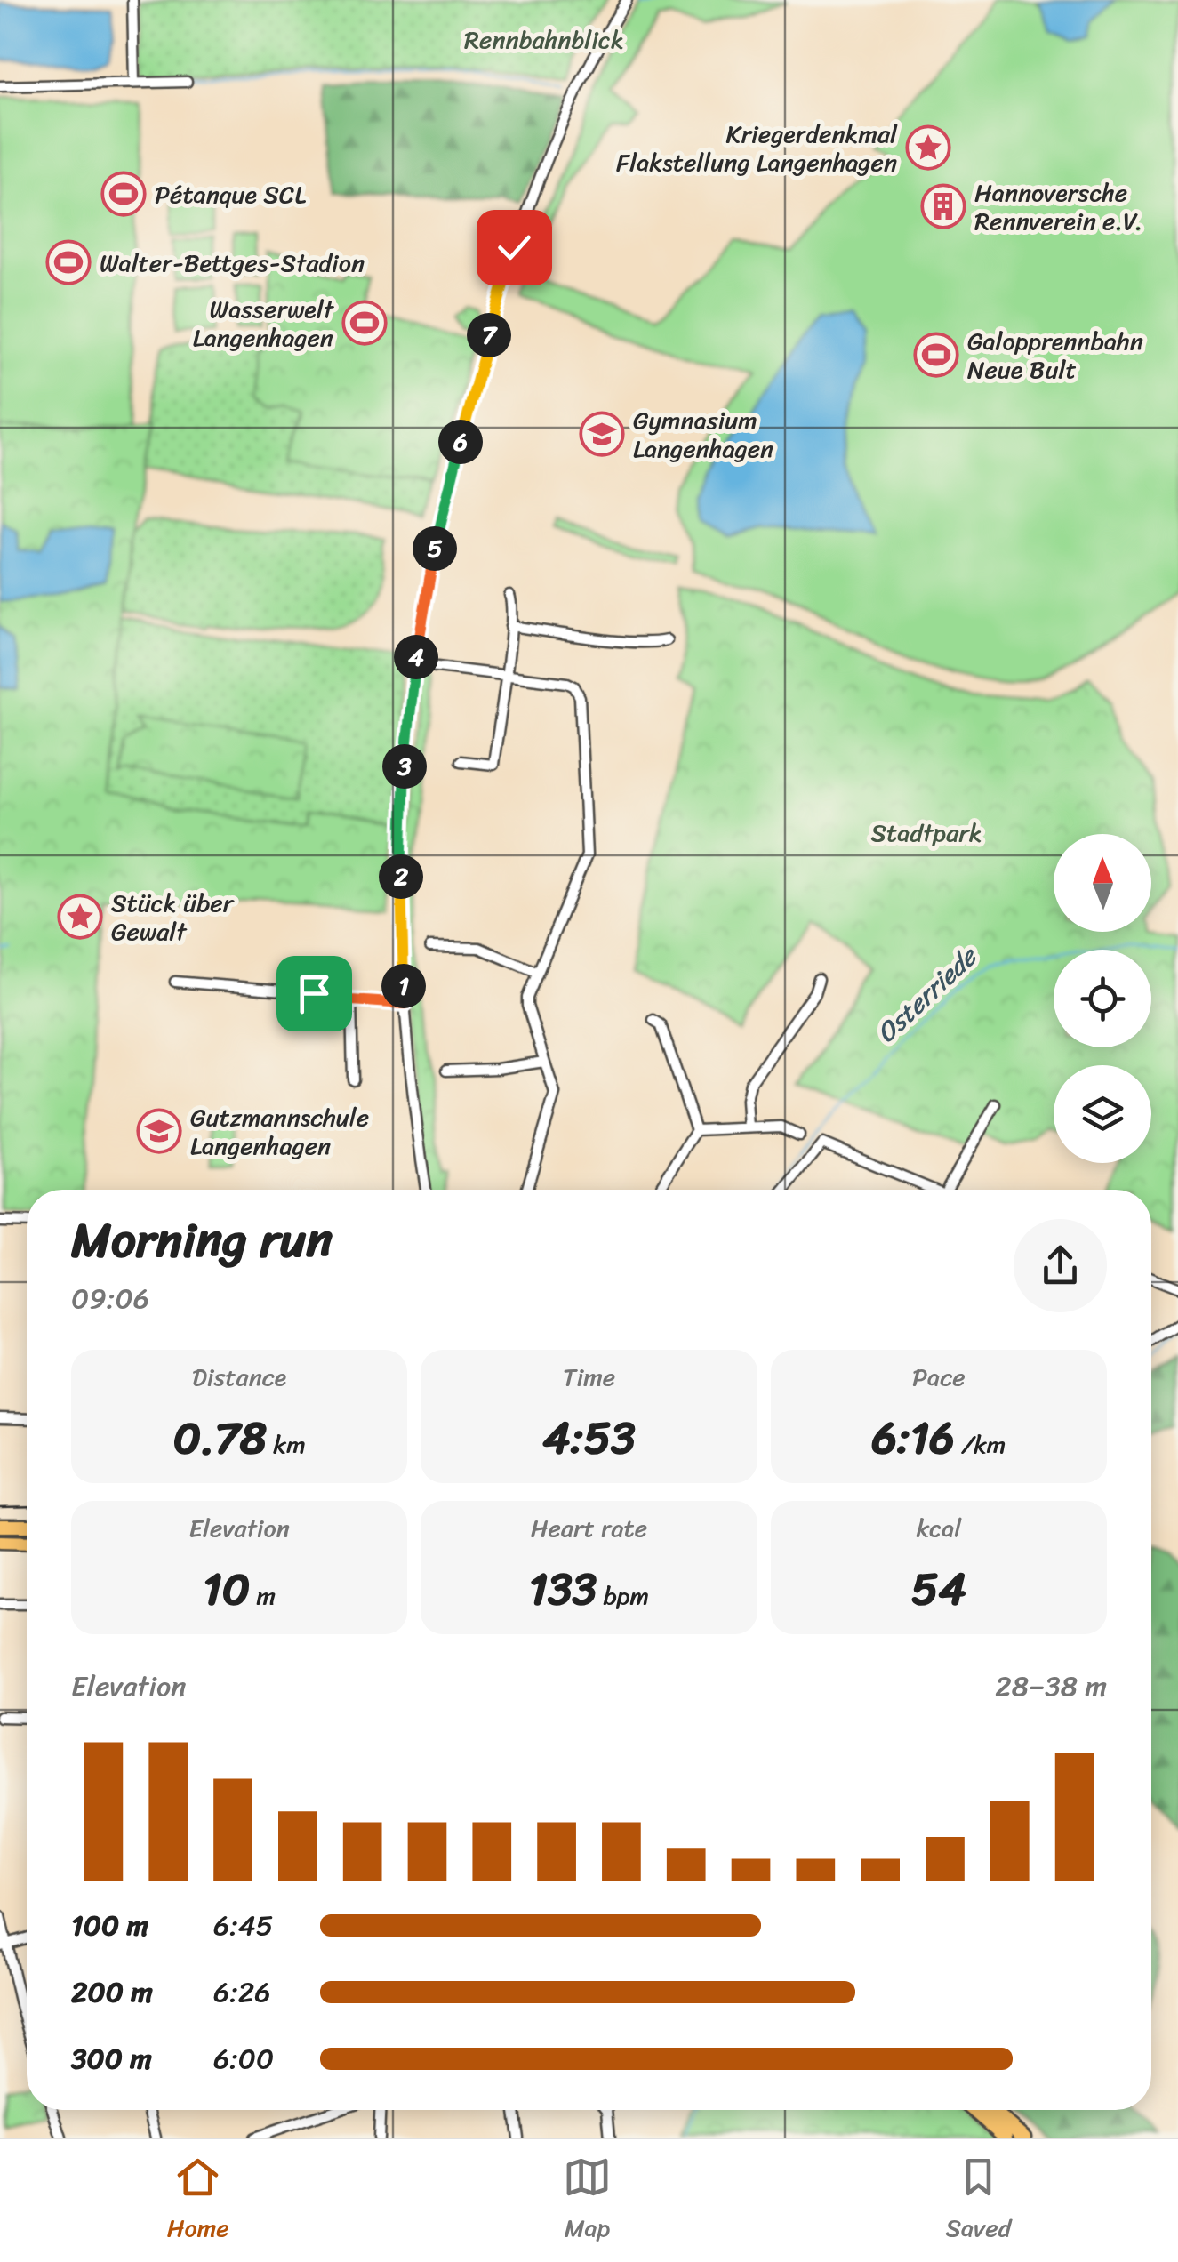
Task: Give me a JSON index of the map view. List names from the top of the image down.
{
  "water": ["Osterriede"],
  "parks": ["Rennbahnblick", "Stadtpark"],
  "places": {
    "place": ["Kriegerdenkmal Flakstellung Langenhagen", "Stück über Gewalt"],
    "sports": [
      "Pétanque SCL",
      "Walter-Bettges-Stadion",
      "Wasserwelt Langenhagen",
      "Galopprennbahn Neue Bult"
    ],
    "building": ["Hannoversche Rennverein e.V."],
    "school or university": ["Gymnasium Langenhagen", "Gutzmannschule Langenhagen"]
  },
  "north": "top",
  "page": {
    "pins": [
      "7",
      "6",
      "5",
      "4",
      "3",
      "2",
      "1"
    ],
    "heading": ["Morning run", "09:06"],
    "stats": [
      ["Distance", "0.78 km"],
      ["Time", "4:53"],
      ["Pace", "6:16 /km"],
      ["Elevation", "10 m"],
      ["Heart rate", "133 bpm"],
      ["kcal", "54"]
    ],
    "chart": ["Elevation", "28–38 m"],
    "list": [
      {
        "name": "100 m",
        "note": "6:45"
      },
      {
        "name": "200 m",
        "note": "6:26"
      },
      {
        "name": "300 m",
        "note": "6:00"
      }
    ],
    "tabs": ["Home", "Map", "Saved"]
  }
}
